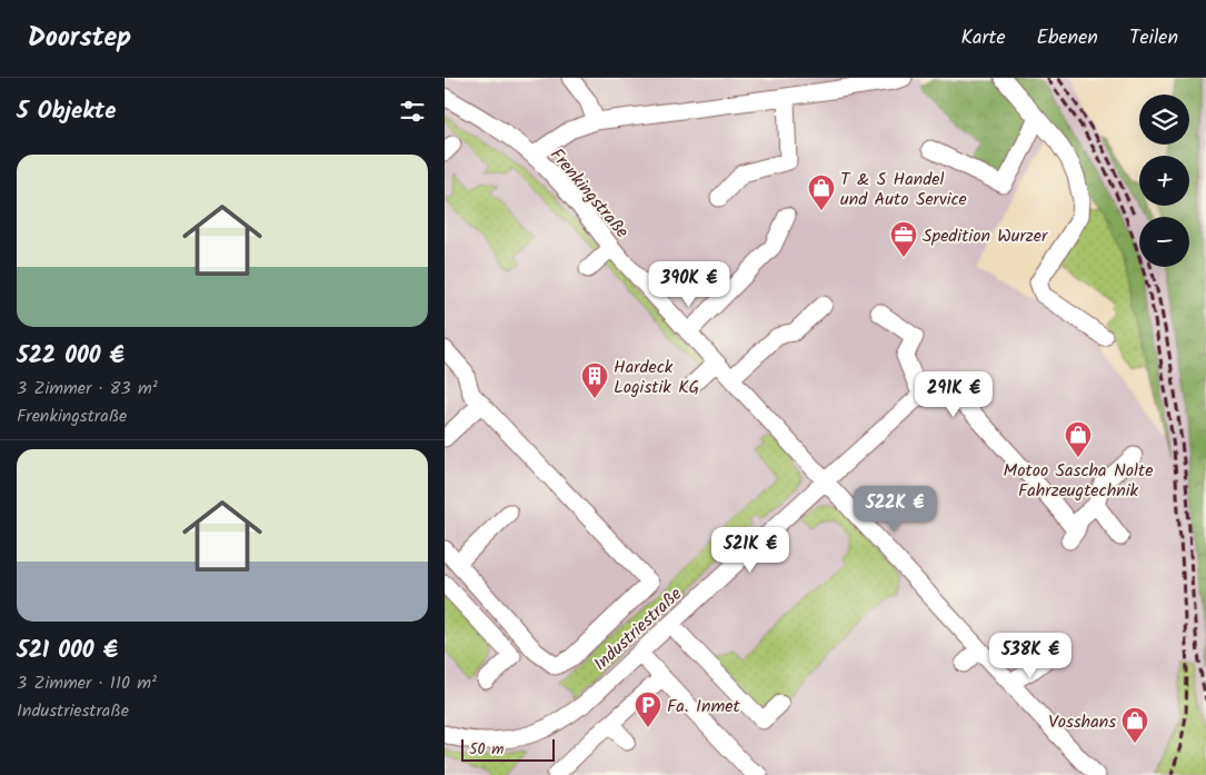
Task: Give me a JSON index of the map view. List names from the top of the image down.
{
  "streets": {
    "street": ["Frenkingstraße", "Industriestraße"]
  },
  "crossings": [
    ["Frenkingstraße", "Industriestraße"]
  ],
  "places": {
    "shop": ["T & S Handel und Auto Service", "Motoo Sascha Nolte Fahrzeugtechnik", "Vosshans"],
    "office": ["Spedition Wurzer"],
    "building": ["Hardeck Logistik KG"],
    "parking": ["Fa. Inmet"]
  },
  "scale_bar": "50 m",
  "page": {
    "header": "Doorstep",
    "nav": ["Karte", "Ebenen", "Teilen"],
    "heading": "5 Objekte",
    "map_buttons": ["+", "−"],
    "list": [
      {
        "name": "522 000 €",
        "note": "3 Zimmer · 83 m² · Frenkingstraße"
      },
      {
        "name": "521 000 €",
        "note": "3 Zimmer · 110 m² · Industriestraße"
      }
    ],
    "price": [
      "390K €",
      "291K €",
      "522K €",
      "521K €",
      "538K €"
    ],
    "scale": "50 m"
  }
}
